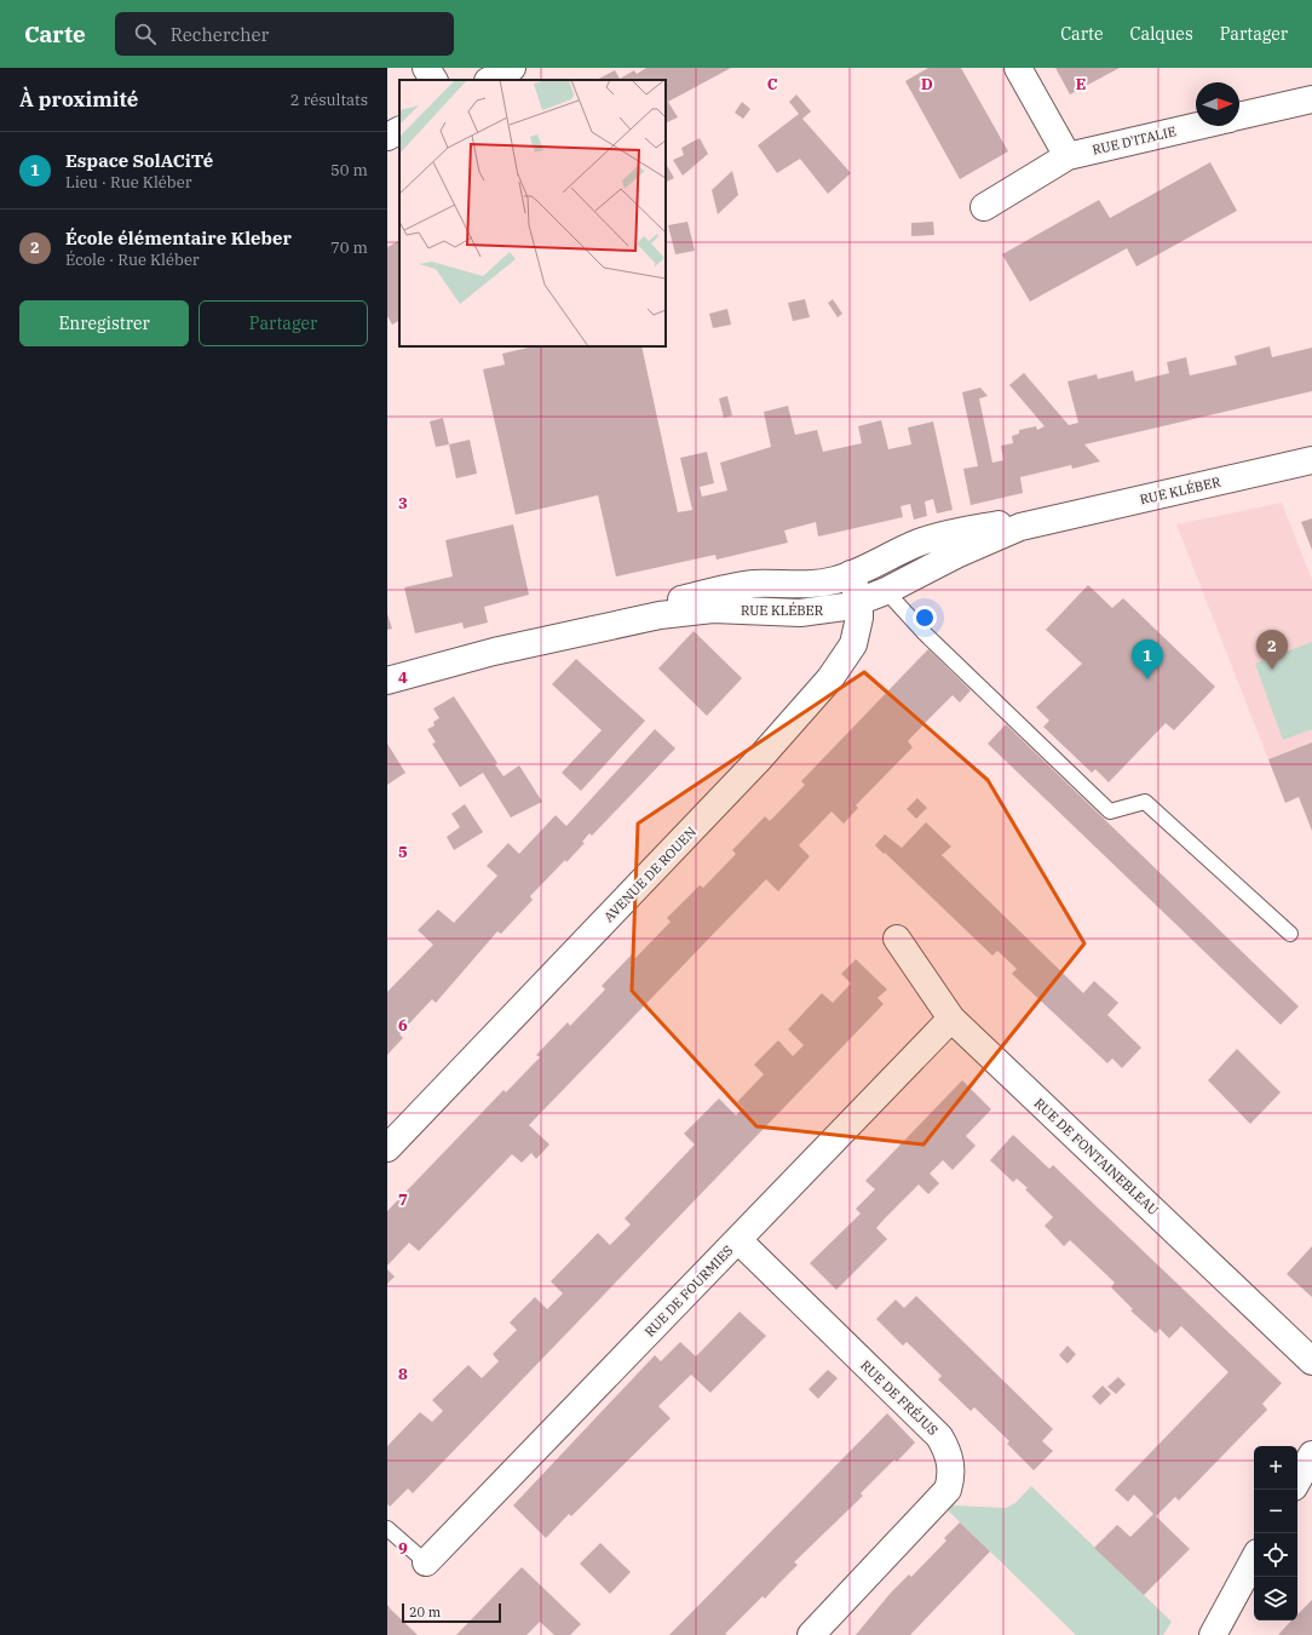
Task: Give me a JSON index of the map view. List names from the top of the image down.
{
  "streets": {
    "street": [
      "RUE D'ITALIE",
      "RUE KLÉBER",
      "AVENUE DE ROUEN",
      "RUE DE FONTAINEBLEAU",
      "RUE DE FOURMIES",
      "RUE DE FRÉJUS"
    ]
  },
  "crossings": [
    ["RUE KLÉBER", "AVENUE DE ROUEN"],
    ["RUE DE FONTAINEBLEAU", "RUE DE FOURMIES"],
    ["RUE DE FOURMIES", "RUE DE FRÉJUS"]
  ],
  "scale_bar": "20 m",
  "north": "right",
  "page": {
    "header": "Carte",
    "search": "Rechercher",
    "nav": ["Carte", "Calques", "Partager"],
    "heading": ["À proximité", "2 résultats"],
    "list": [
      {
        "mark": "1",
        "name": "Espace SolACiTé",
        "note": "Lieu · Rue Kléber",
        "value": "50 m"
      },
      {
        "mark": "2",
        "name": "École élémentaire Kleber",
        "note": "École · Rue Kléber",
        "value": "70 m"
      }
    ],
    "buttons": ["Enregistrer", "Partager"],
    "pins": ["2", "1"],
    "map_buttons": ["+", "−"],
    "scale": "20 m"
  },
  "grid": {
    "columns": ["C", "D", "E"],
    "rows": [
      "3",
      "4",
      "5",
      "6",
      "7",
      "8",
      "9"
    ]
  }
}
